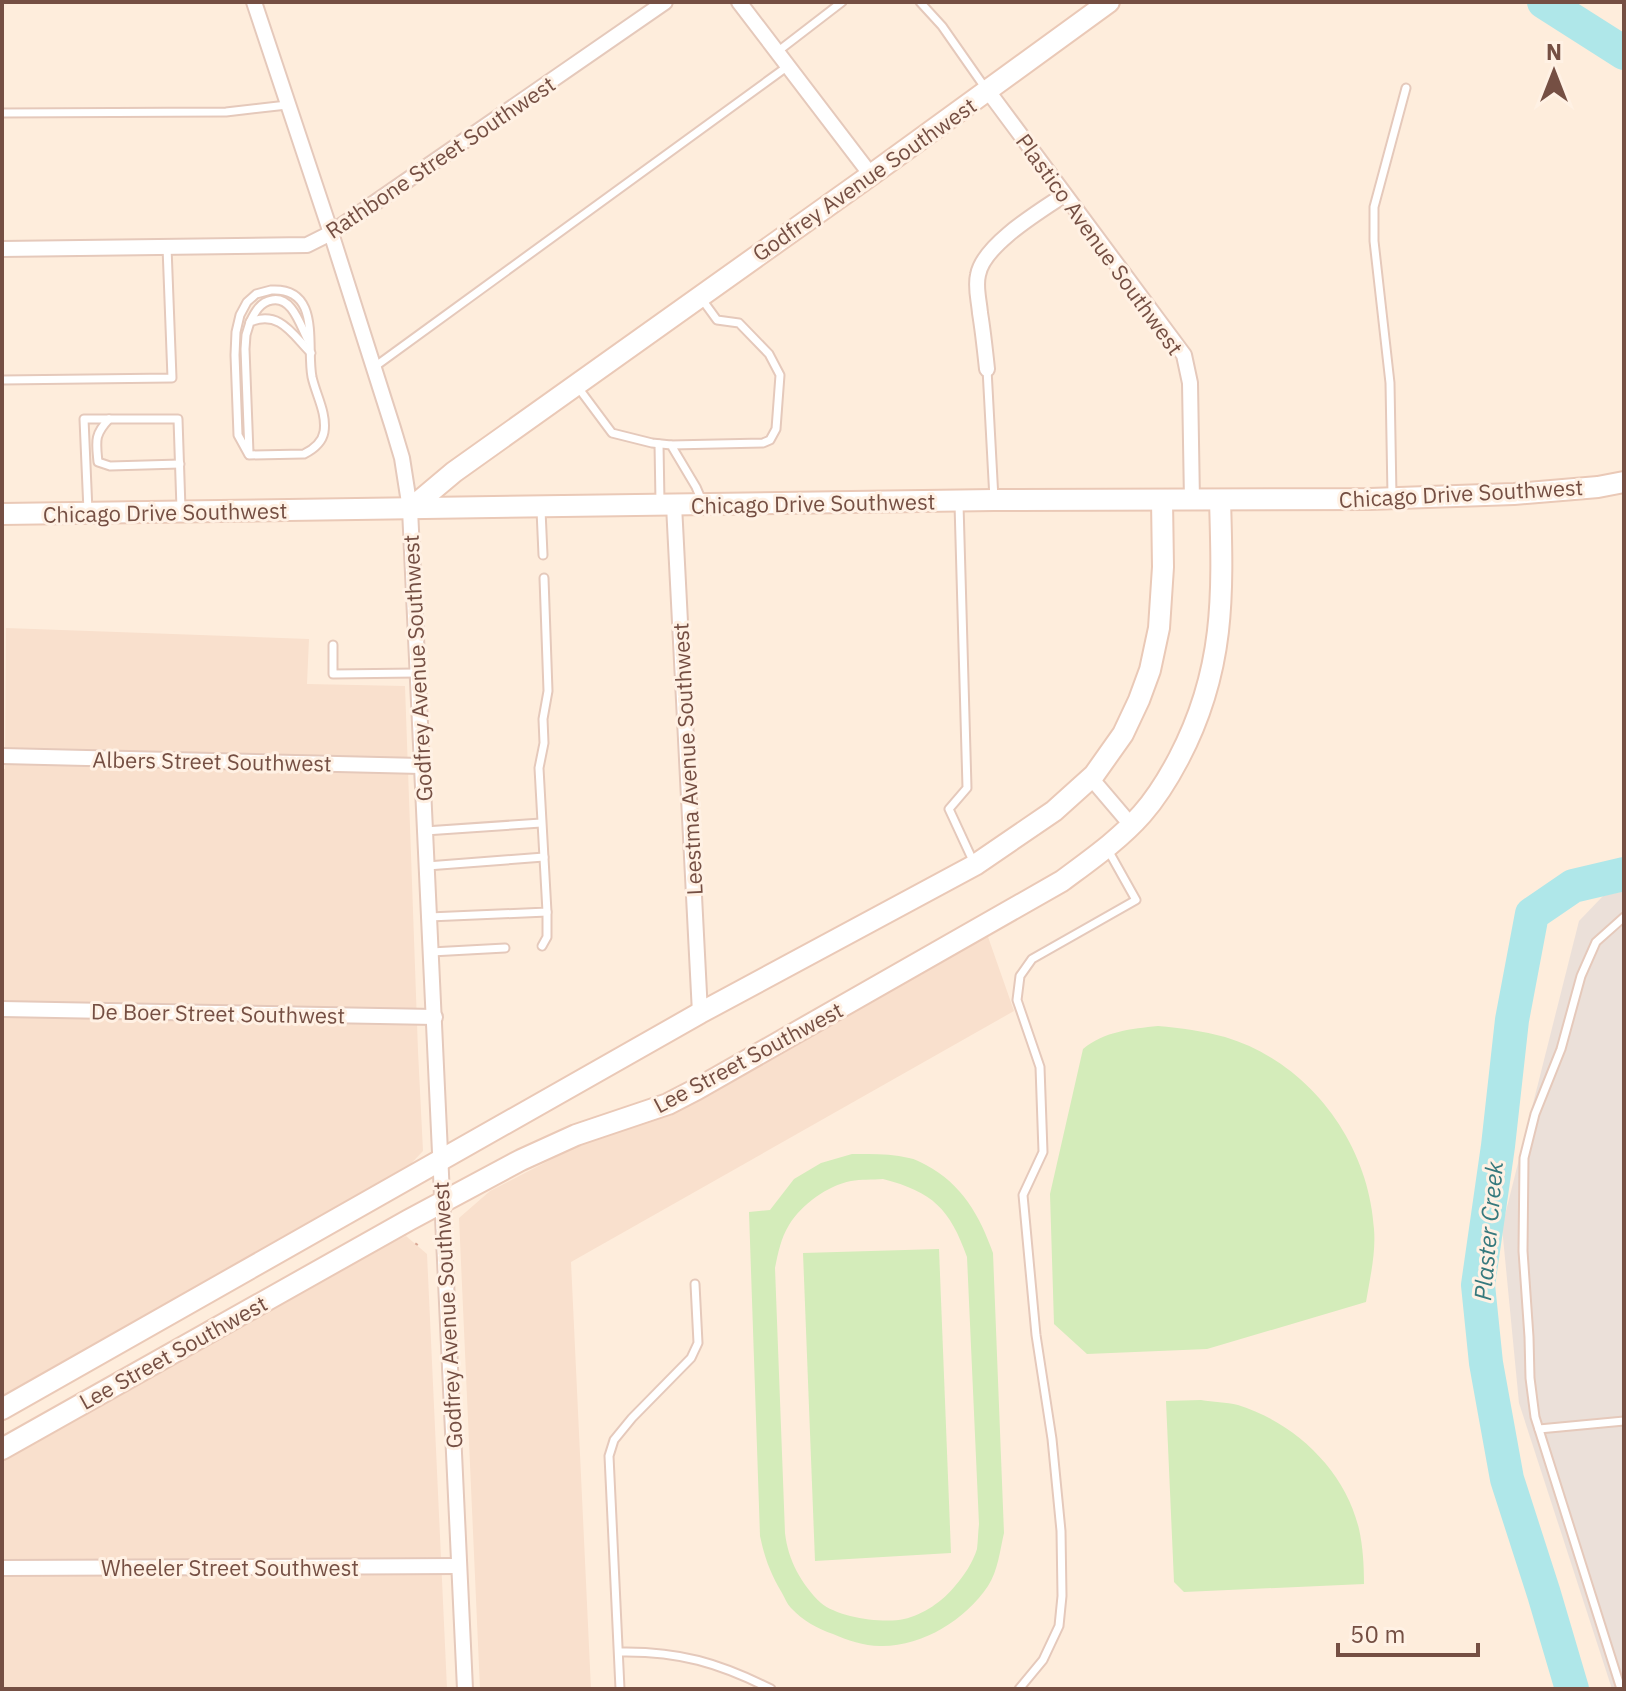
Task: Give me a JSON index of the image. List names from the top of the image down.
{
  "streets": {
    "street": [
      "Rathbone Street Southwest",
      "Godfrey Avenue Southwest",
      "Plastico Avenue Southwest",
      "Chicago Drive Southwest",
      "Leestma Avenue Southwest",
      "Albers Street Southwest",
      "De Boer Street Southwest",
      "Lee Street Southwest",
      "Wheeler Street Southwest"
    ]
  },
  "crossings": [
    ["Godfrey Avenue Southwest", "Plastico Avenue Southwest"],
    ["Godfrey Avenue Southwest", "Chicago Drive Southwest"],
    ["Godfrey Avenue Southwest", "Albers Street Southwest"],
    ["Godfrey Avenue Southwest", "De Boer Street Southwest"],
    ["Godfrey Avenue Southwest", "Lee Street Southwest"],
    ["Godfrey Avenue Southwest", "Wheeler Street Southwest"],
    ["Plastico Avenue Southwest", "Chicago Drive Southwest"],
    ["Chicago Drive Southwest", "Leestma Avenue Southwest"],
    ["Chicago Drive Southwest", "Lee Street Southwest"],
    ["Leestma Avenue Southwest", "Lee Street Southwest"]
  ],
  "water": ["Plaster Creek"],
  "scale_bar": "50 m",
  "north": "top"
}
